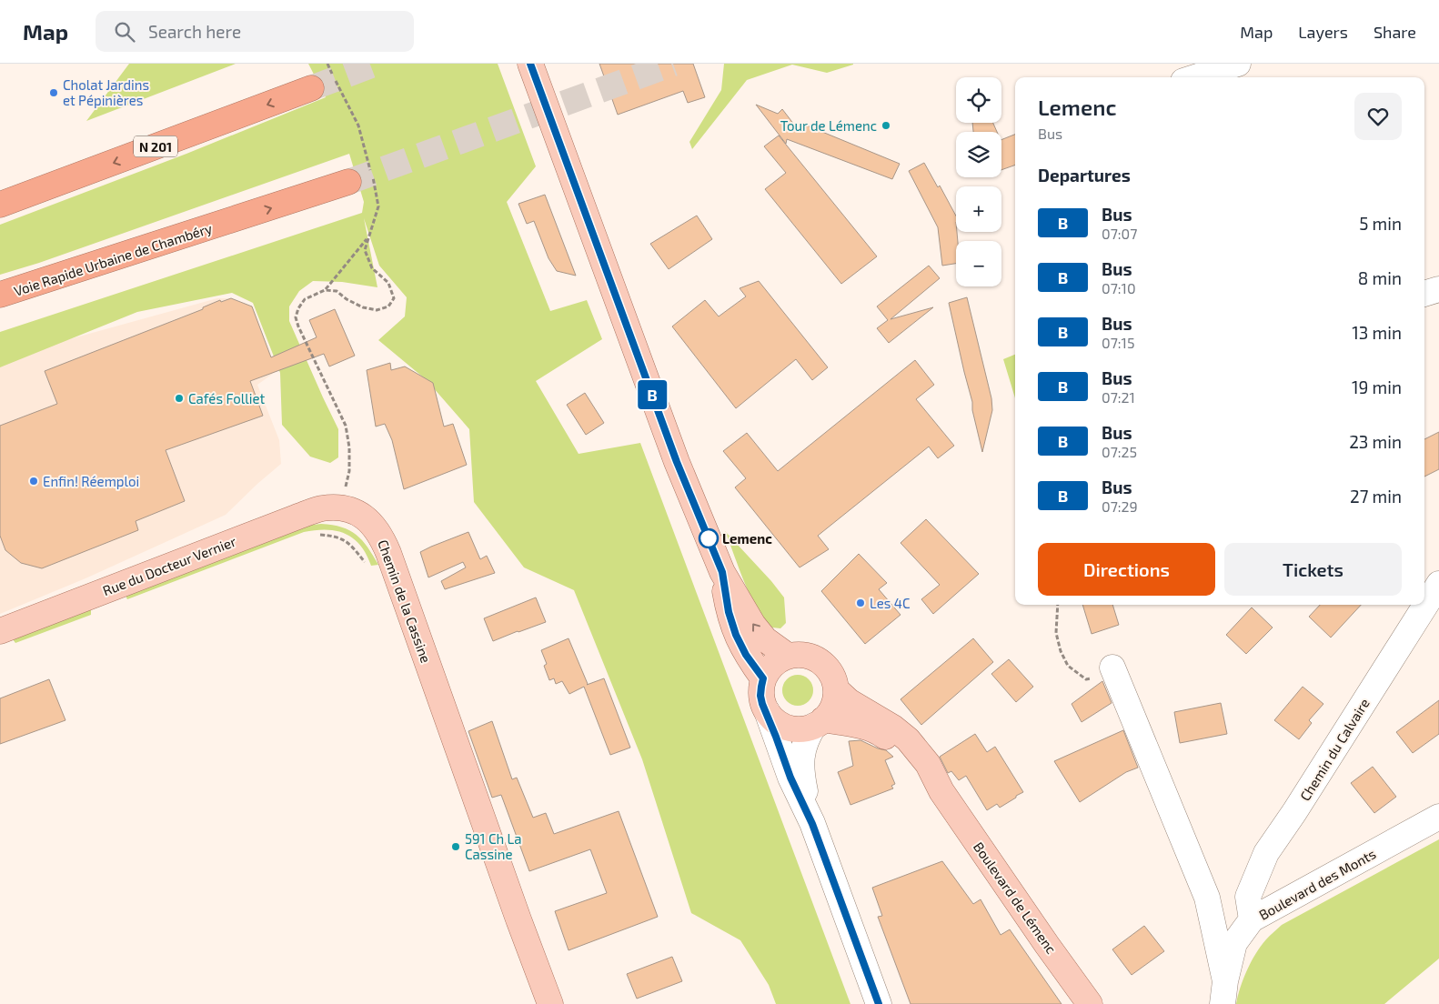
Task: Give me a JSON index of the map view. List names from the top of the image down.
{
  "streets": {
    "highway": ["N 201", "Voie Rapide Urbaine de Chambéry"],
    "main road": ["Rue du Docteur Vernier", "Chemin de la Cassine", "Boulevard de Lémenc"],
    "street": ["Chemin du Calvaire", "Boulevard des Monts"]
  },
  "crossings": [
    ["Rue du Docteur Vernier", "Chemin de la Cassine"],
    ["Chemin du Calvaire", "Boulevard des Monts"]
  ],
  "places": [
    "Cholat Jardins et Pépinières",
    "Tour de Lémenc",
    "Cafés Folliet",
    "Enfin! Réemploi",
    "Lemenc",
    "Les 4C",
    "591 Ch La Cassine"
  ],
  "lines": ["bus line B"],
  "page": {
    "header": "Map",
    "search": "Search here",
    "nav": ["Map", "Layers", "Share"],
    "on_map": "B",
    "map_buttons": ["+", "−"],
    "heading": [
      ["Lemenc", "Bus"],
      "Departures"
    ],
    "list": [
      {
        "mark": "B",
        "name": "Bus",
        "note": "07:07",
        "value": "5 min"
      },
      {
        "mark": "B",
        "name": "Bus",
        "note": "07:10",
        "value": "8 min"
      },
      {
        "mark": "B",
        "name": "Bus",
        "note": "07:15",
        "value": "13 min"
      },
      {
        "mark": "B",
        "name": "Bus",
        "note": "07:21",
        "value": "19 min"
      },
      {
        "mark": "B",
        "name": "Bus",
        "note": "07:25",
        "value": "23 min"
      },
      {
        "mark": "B",
        "name": "Bus",
        "note": "07:29",
        "value": "27 min"
      }
    ],
    "buttons": ["Directions", "Tickets"]
  }
}
